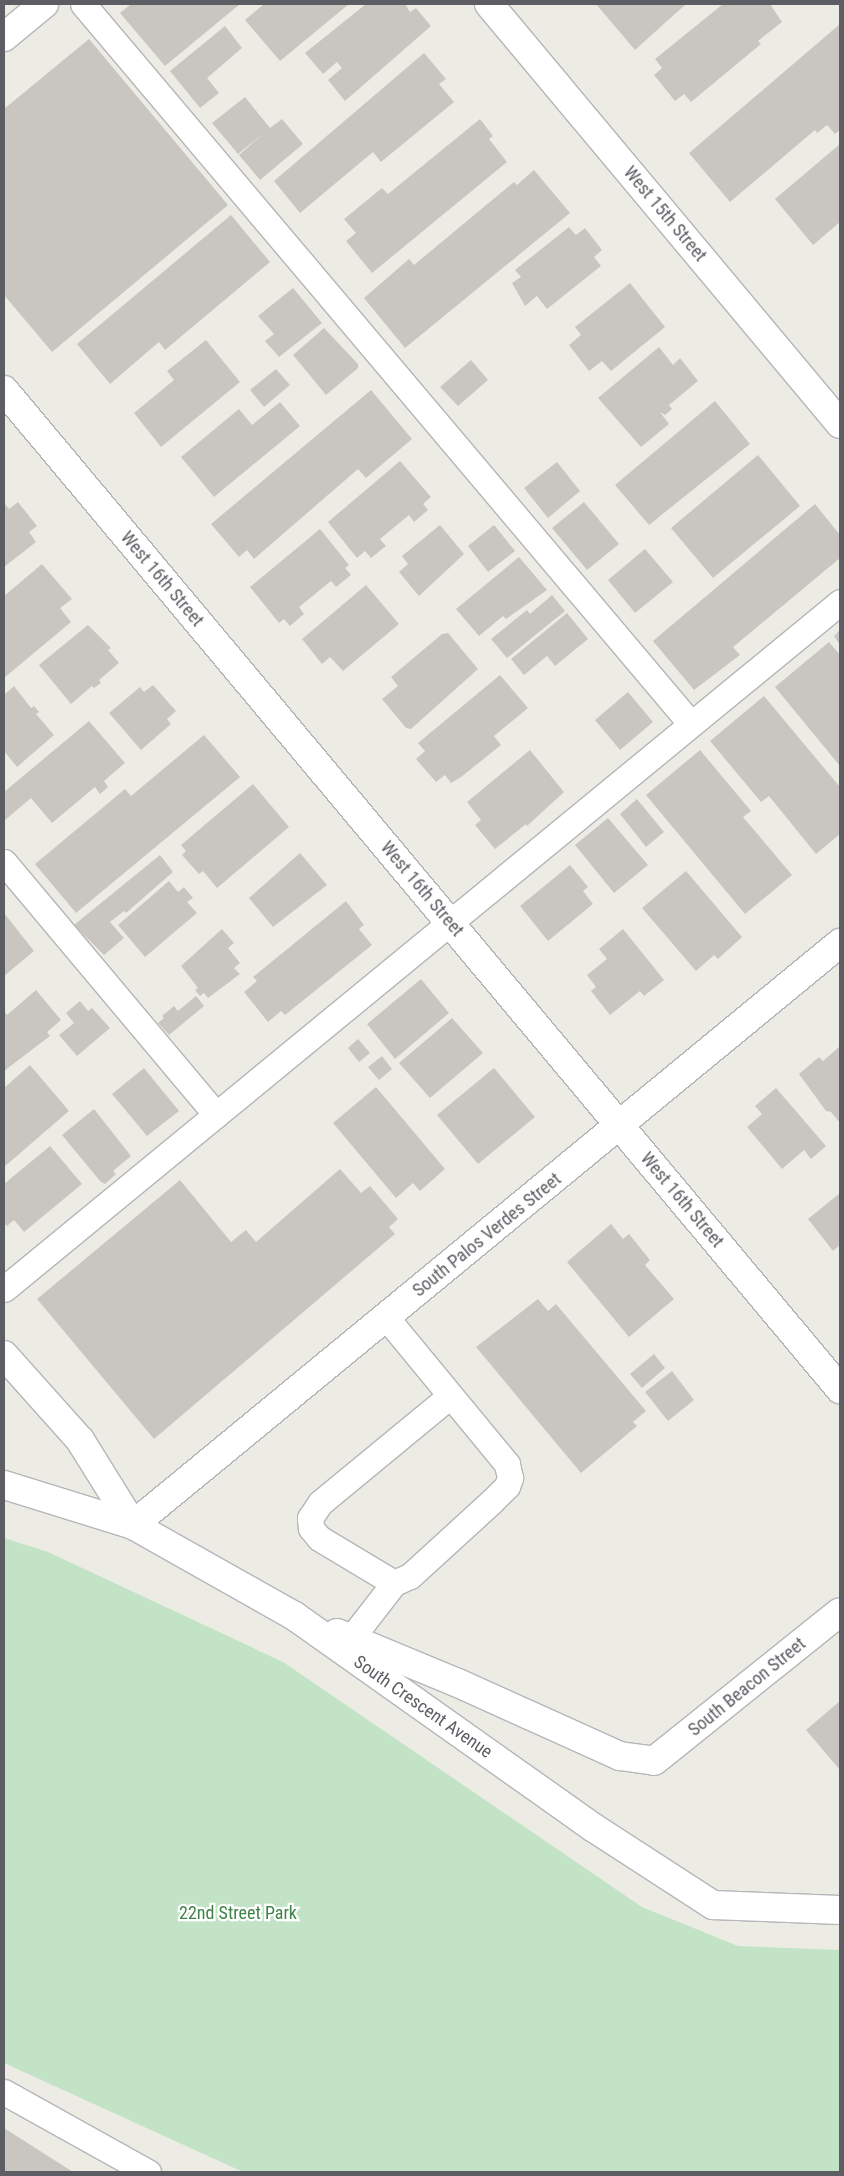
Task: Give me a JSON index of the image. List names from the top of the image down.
{
  "streets": {
    "street": [
      "West 15th Street",
      "West 16th Street",
      "South Palos Verdes Street",
      "South Beacon Street",
      "South Crescent Avenue"
    ]
  },
  "crossings": [
    ["West 16th Street", "South Palos Verdes Street"],
    ["South Palos Verdes Street", "South Crescent Avenue"],
    ["South Beacon Street", "South Crescent Avenue"]
  ],
  "parks": ["22nd Street Park"]
}
